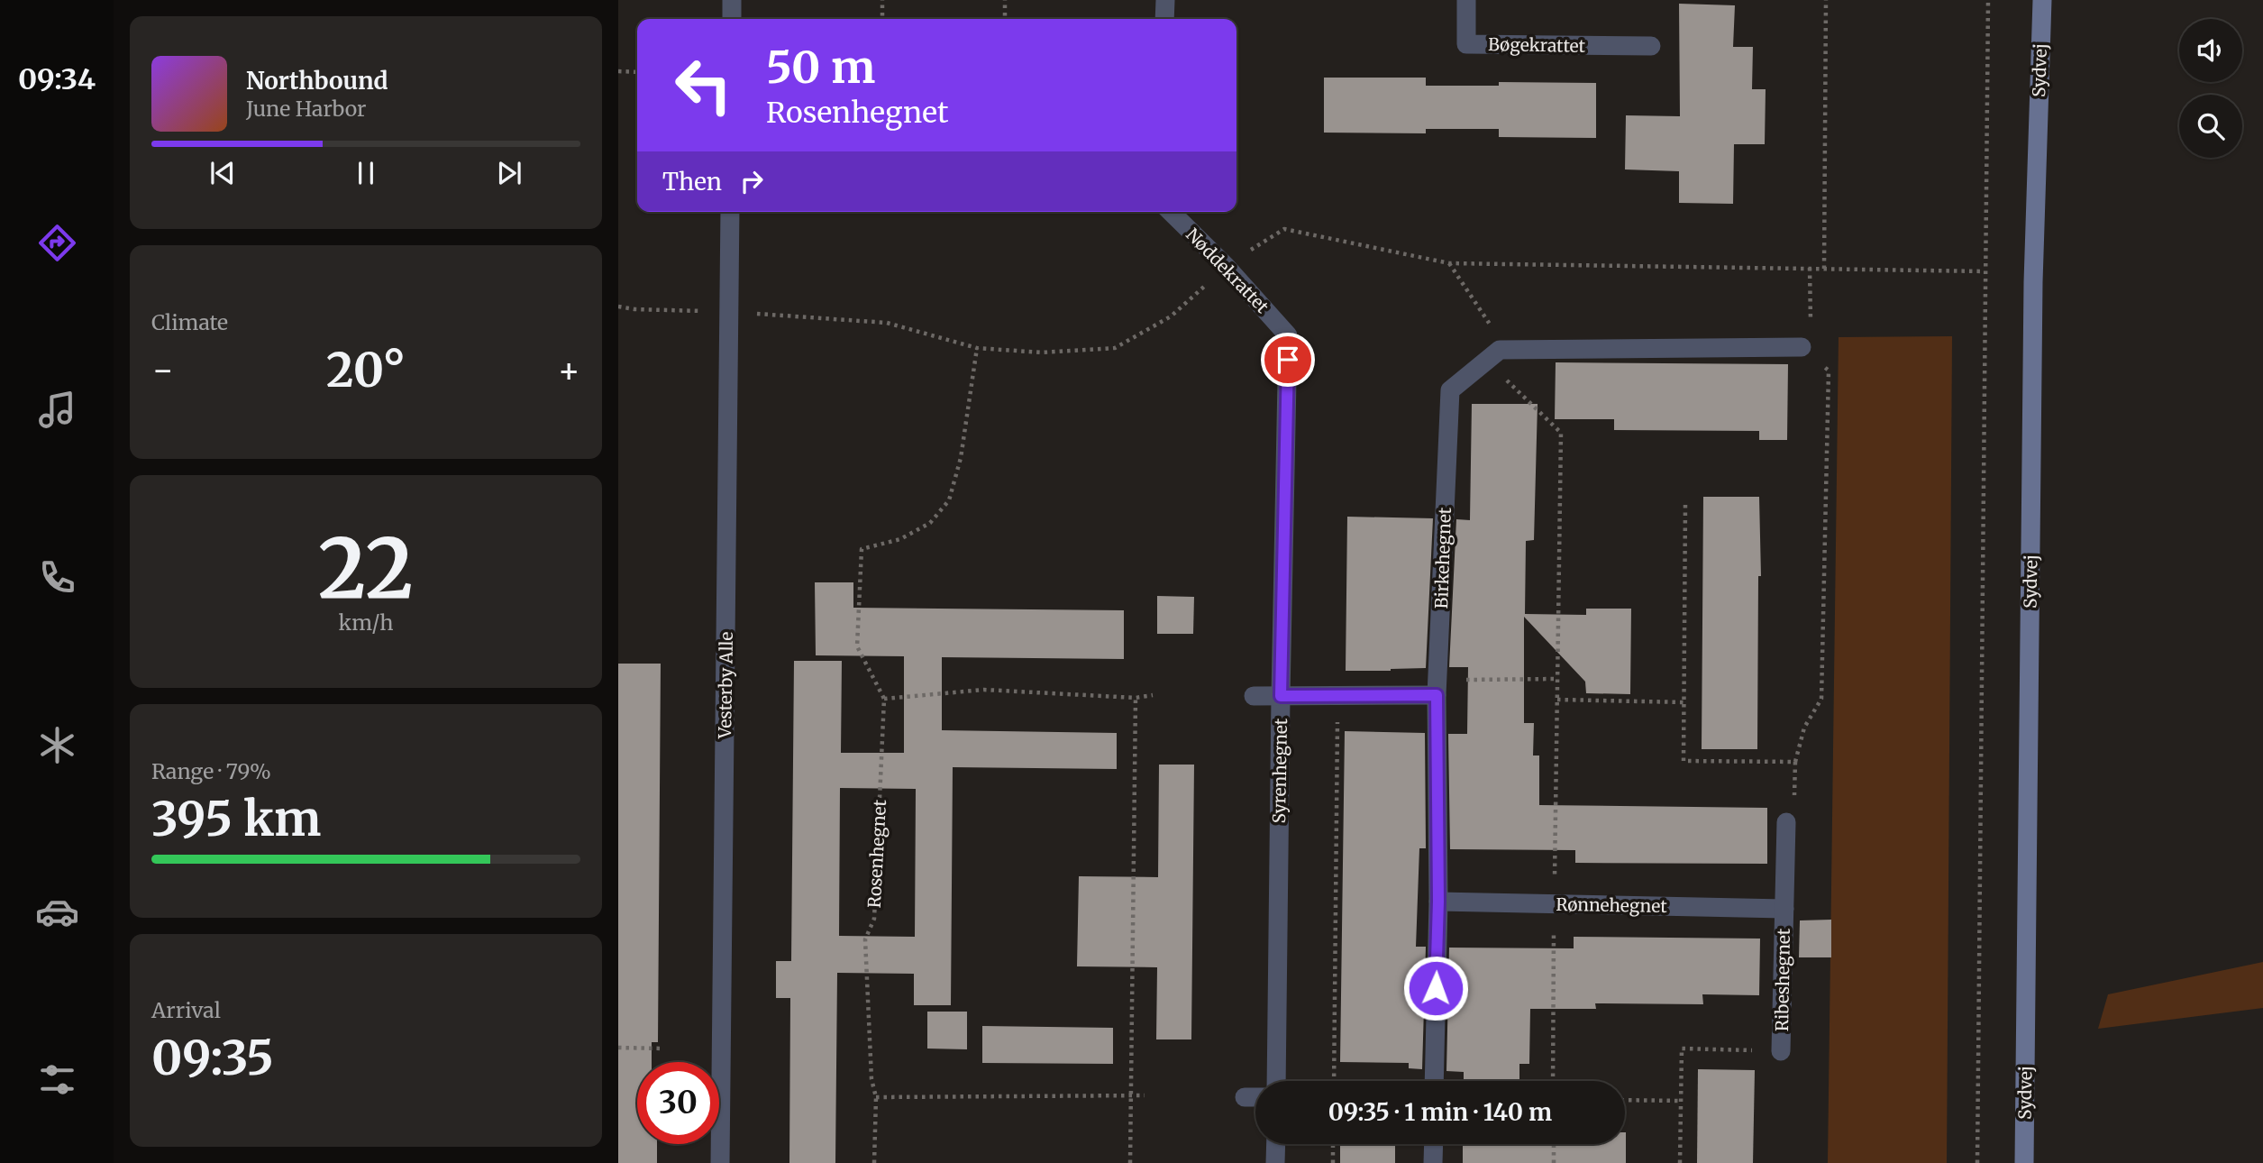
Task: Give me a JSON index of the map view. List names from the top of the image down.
{
  "streets": {
    "main road": ["Sydvej"],
    "street": [
      "Bøgekrattet",
      "Nøddekrattet",
      "Birkehegnet",
      "Vesterby Alle",
      "Syrenhegnet",
      "Rønnehegnet",
      "Ribeshegnet"
    ],
    "path": ["Rosenhegnet"]
  },
  "crossings": [
    ["Nøddekrattet", "Syrenhegnet"],
    ["Birkehegnet", "Rønnehegnet"],
    ["Rønnehegnet", "Ribeshegnet"]
  ],
  "page": {
    "tabs": "09:34",
    "turn": ["50 m", "Rosenhegnet"],
    "song": ["Northbound", "June Harbor"],
    "then": "Then",
    "tile": [
      "Climate",
      ["22", "km/h"],
      ["Range · 79%", "395 km"],
      ["Arrival", "09:35"]
    ],
    "heat": ["−", "20°", "+"],
    "limit": "30",
    "trip": "09:35 · 1 min · 140 m"
  }
}
